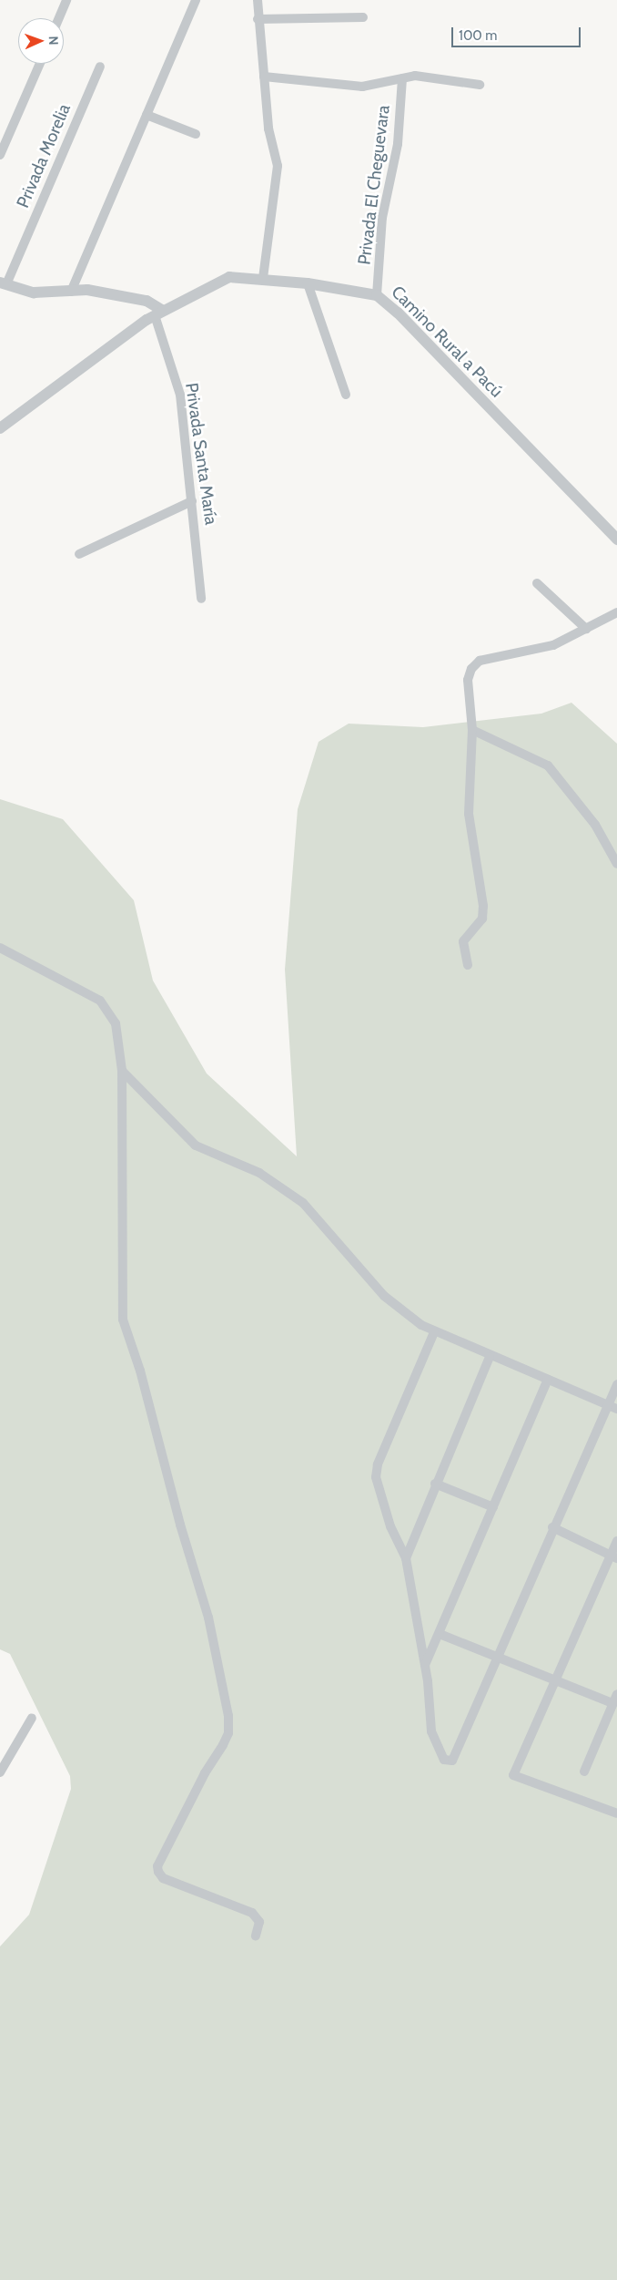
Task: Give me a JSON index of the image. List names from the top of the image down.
{
  "streets": {
    "street": [
      "Privada Morelia",
      "Privada El Cheguevara",
      "Camino Rural a Pacú",
      "Privada Santa María"
    ]
  },
  "crossings": [
    ["Privada El Cheguevara", "Camino Rural a Pacú"],
    ["Camino Rural a Pacú", "Privada Santa María"]
  ],
  "scale_bar": "100 m",
  "north": "right"
}
